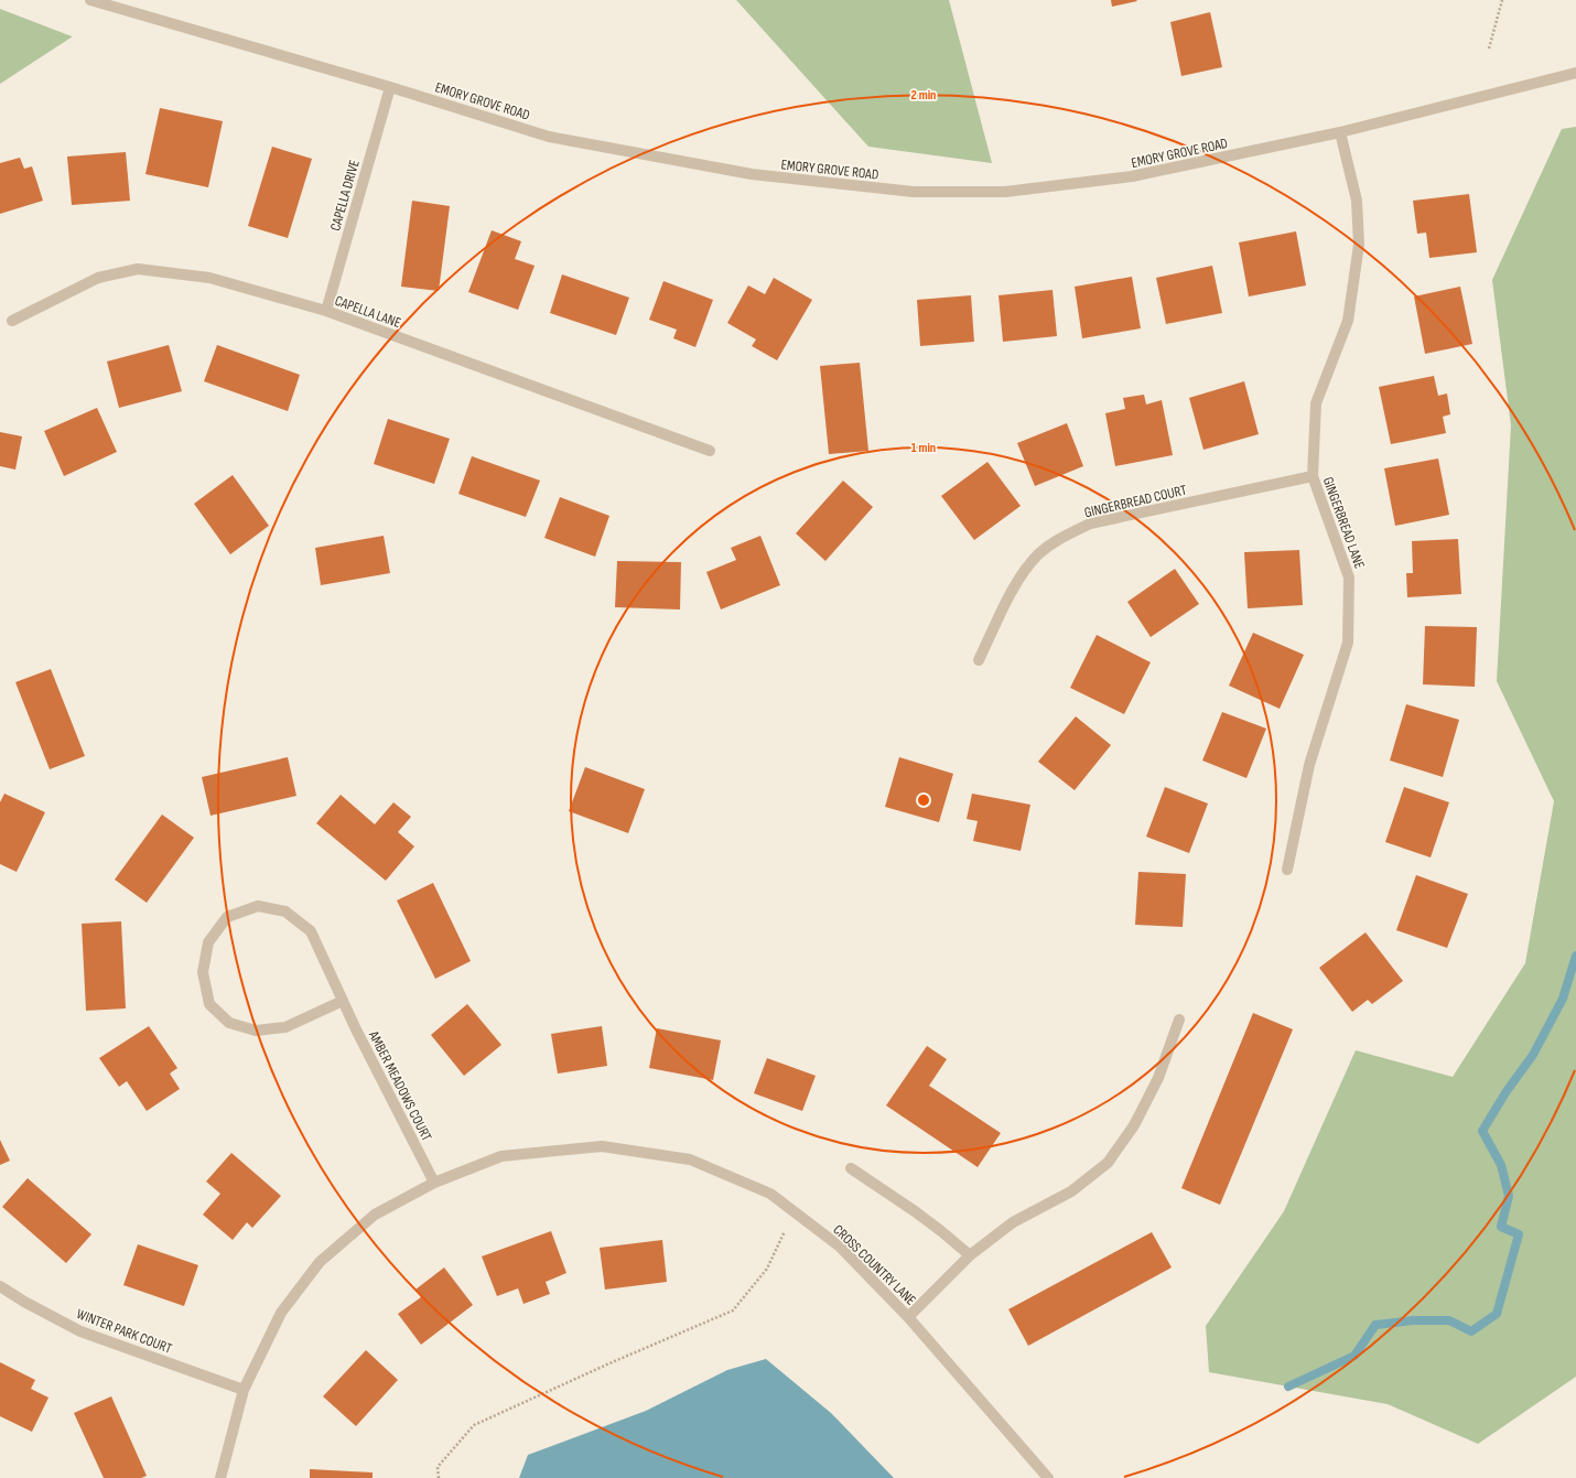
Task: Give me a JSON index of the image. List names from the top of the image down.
{
  "streets": {
    "street": [
      "EMORY GROVE ROAD",
      "CAPELLA DRIVE",
      "CAPELLA LANE",
      "GINGERBREAD COURT",
      "GINGERBREAD LANE",
      "AMBER MEADOWS COURT",
      "CROSS COUNTRY LANE",
      "WINTER PARK COURT"
    ]
  },
  "crossings": [
    ["EMORY GROVE ROAD", "CAPELLA DRIVE"],
    ["EMORY GROVE ROAD", "GINGERBREAD LANE"],
    ["CAPELLA DRIVE", "CAPELLA LANE"],
    ["GINGERBREAD COURT", "GINGERBREAD LANE"],
    ["AMBER MEADOWS COURT", "CROSS COUNTRY LANE"],
    ["CROSS COUNTRY LANE", "WINTER PARK COURT"]
  ],
  "rings": ["2 min", "1 min"]
}
